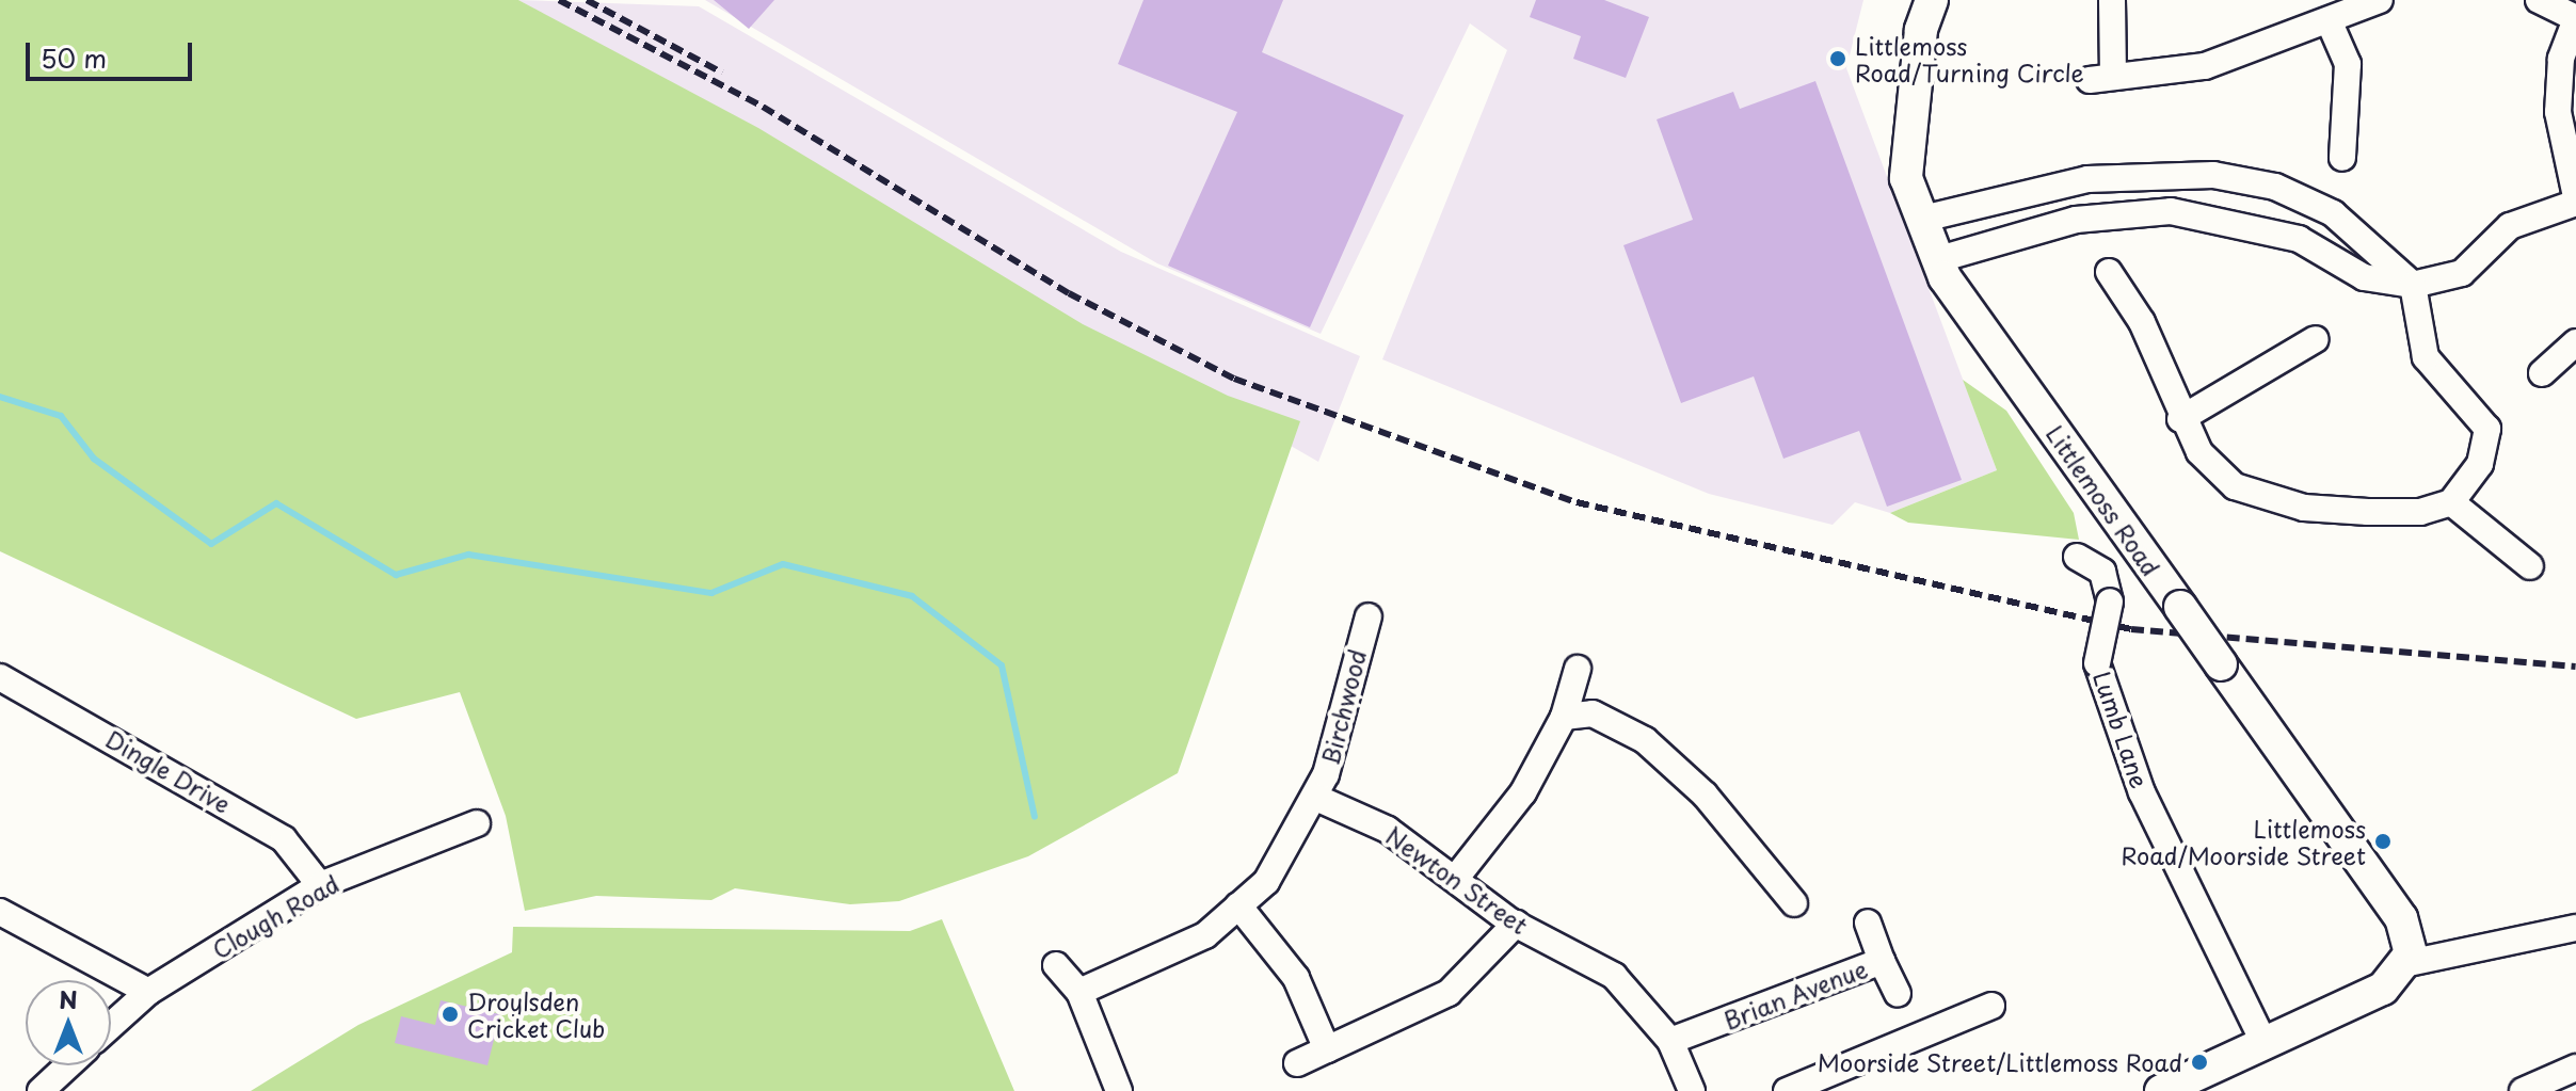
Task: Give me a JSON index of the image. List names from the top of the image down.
{
  "streets": {
    "street": [
      "Littlemoss Road",
      "Birchwood",
      "Lumb Lane",
      "Dingle Drive",
      "Newton Street",
      "Clough Road",
      "Brian Avenue"
    ]
  },
  "crossings": [
    ["Birchwood", "Newton Street"],
    ["Dingle Drive", "Clough Road"],
    ["Newton Street", "Brian Avenue"]
  ],
  "places": [
    "Littlemoss Road/Turning Circle",
    "Littlemoss Road/Moorside Street",
    "Droylsden Cricket Club",
    "Moorside Street/Littlemoss Road"
  ],
  "scale_bar": "50 m",
  "north": "top"
}
